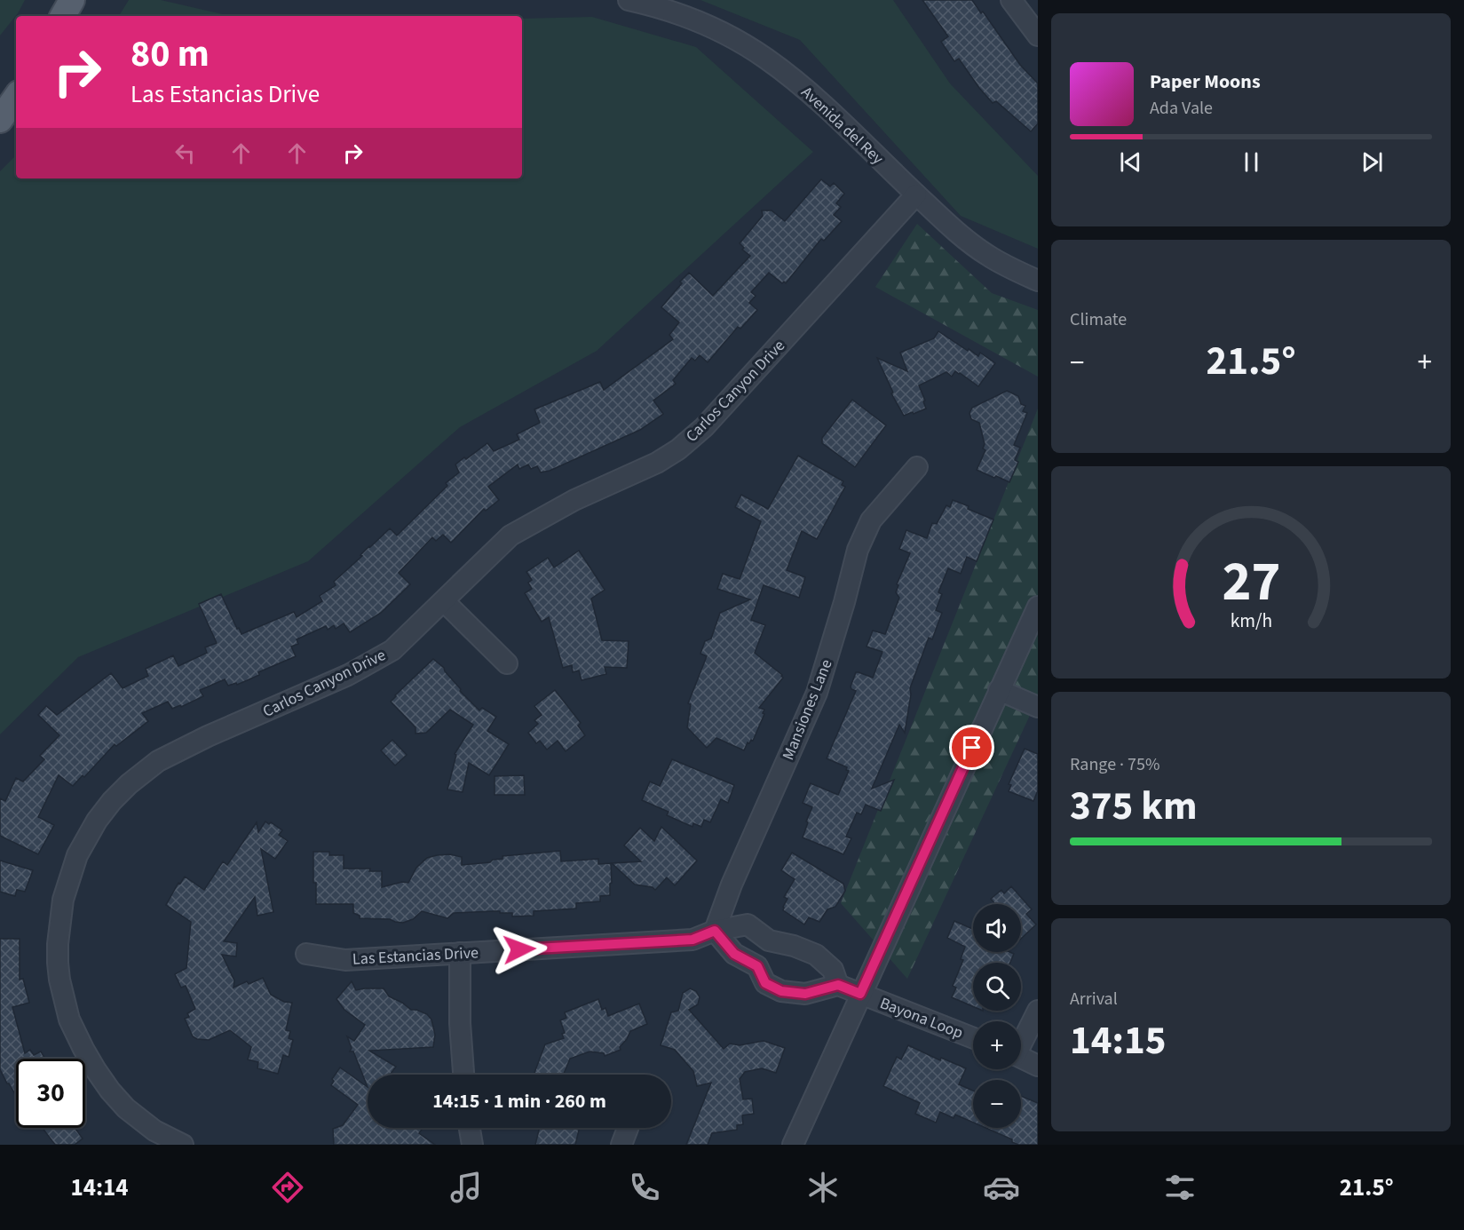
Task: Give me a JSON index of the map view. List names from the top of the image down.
{
  "streets": {
    "street": [
      "Avenida del Rey",
      "Carlos Canyon Drive",
      "Mansiones Lane",
      "Las Estancias Drive",
      "Bayona Loop"
    ]
  },
  "crossings": [
    ["Avenida del Rey", "Carlos Canyon Drive"],
    ["Mansiones Lane", "Las Estancias Drive"]
  ],
  "page": {
    "turn": ["80 m", "Las Estancias Drive"],
    "song": ["Paper Moons", "Ada Vale"],
    "tile": [
      "Climate",
      ["Range · 75%", "375 km"],
      ["Arrival", "14:15"]
    ],
    "heat": ["−", "21.5°", "+"],
    "map_buttons": ["+", "−"],
    "limit": "30",
    "trip": "14:15 · 1 min · 260 m",
    "tabs": ["14:14", "21.5°"],
    "gauge": ["27", "km/h"]
  }
}
